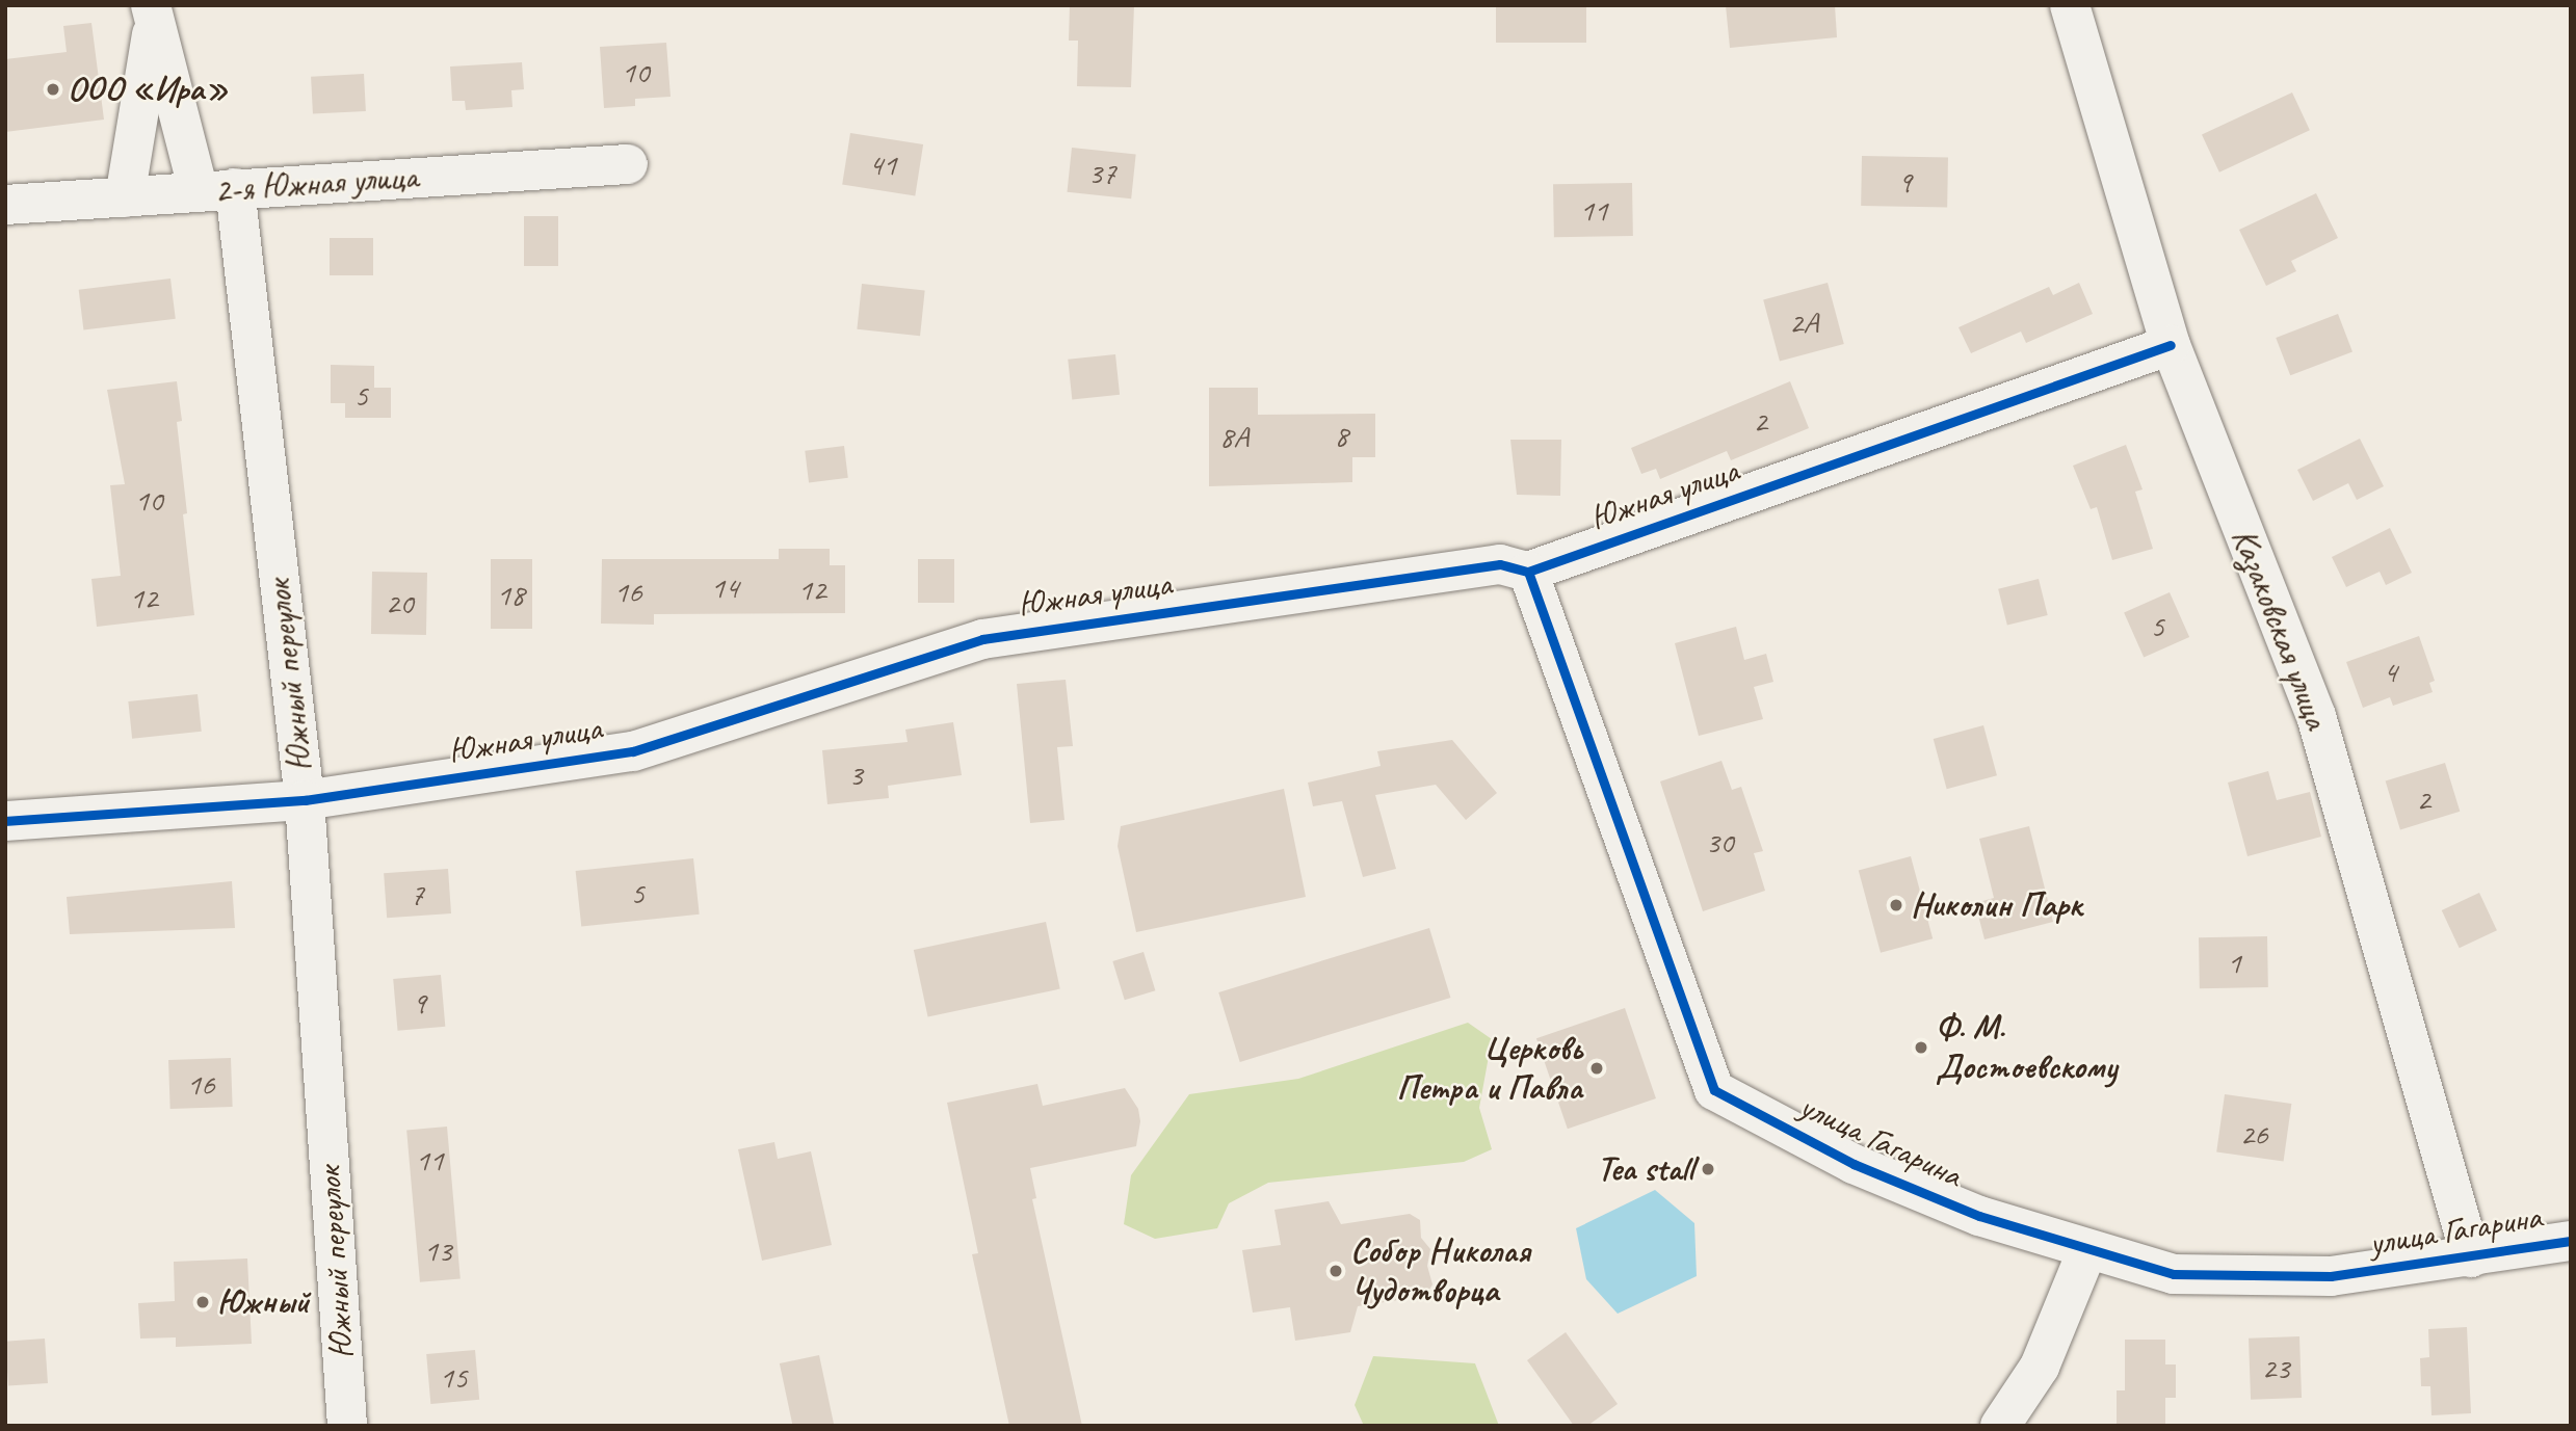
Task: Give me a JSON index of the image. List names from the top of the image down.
{
  "streets": {
    "street": [
      "2-я Южная улица",
      "Южная улица",
      "Казаковская улица",
      "Южный переулок",
      "улица Гагарина"
    ]
  },
  "crossings": [
    ["2-я Южная улица", "Южный переулок"],
    ["Южная улица", "Казаковская улица"],
    ["Южная улица", "Южный переулок"],
    ["Южная улица", "улица Гагарина"],
    ["Казаковская улица", "улица Гагарина"]
  ],
  "places": [
    "ООО «Ира»",
    "Николин Парк",
    "Ф. М. Достоевскому",
    "Церковь Петра и Павла",
    "Tea stall",
    "Собор Николая Чудотворца",
    "Южный"
  ],
  "house_numbers": [
    "10",
    "41",
    "37",
    "9",
    "11",
    "2А",
    "5",
    "2",
    "8",
    "8А",
    "10",
    "14",
    "12",
    "16",
    "18",
    "12",
    "20",
    "5",
    "4",
    "3",
    "2",
    "30",
    "5",
    "7",
    "1",
    "9",
    "16",
    "26",
    "11",
    "13",
    "23",
    "15"
  ]
}
